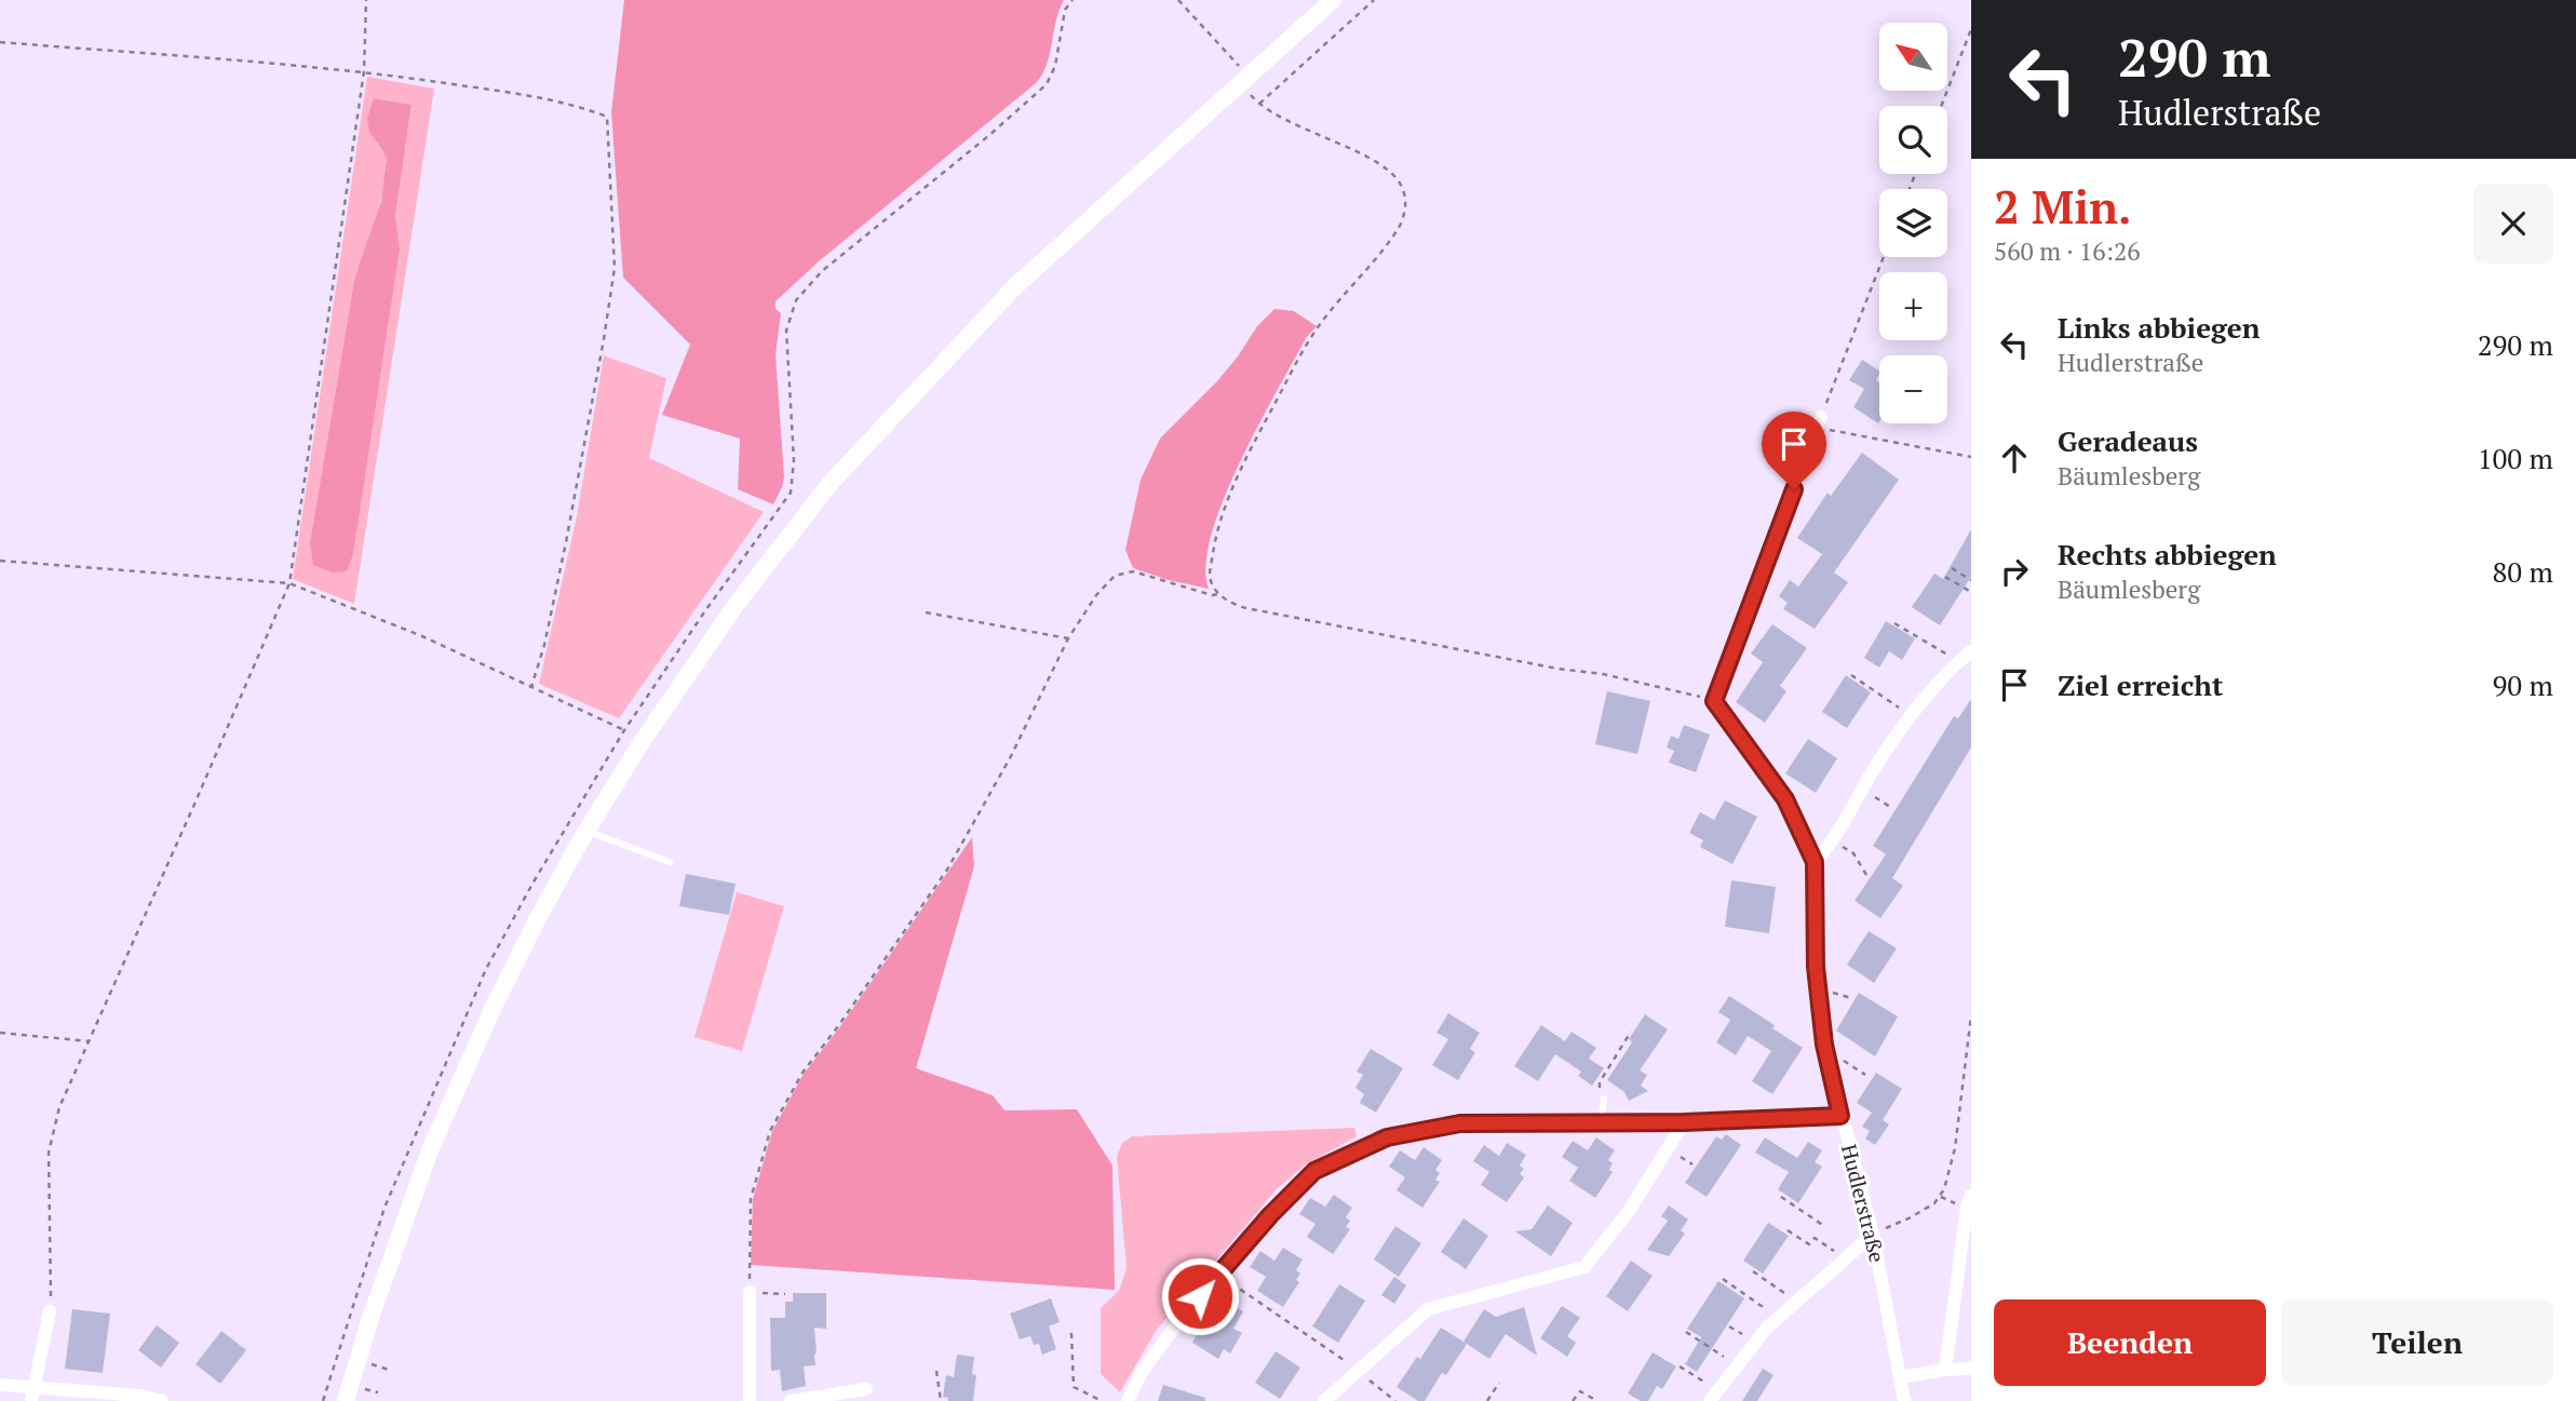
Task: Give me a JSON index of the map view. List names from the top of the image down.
{
  "streets": {
    "street": ["Hudlerstraße"]
  },
  "north": "top left",
  "page": {
    "turn": ["290 m", "Hudlerstraße"],
    "map_buttons": ["+", "−"],
    "heading": ["2 Min.", "560 m · 16:26"],
    "list": [
      {
        "name": "Links abbiegen",
        "note": "Hudlerstraße",
        "value": "290 m"
      },
      {
        "name": "Geradeaus",
        "note": "Bäumlesberg",
        "value": "100 m"
      },
      {
        "name": "Rechts abbiegen",
        "note": "Bäumlesberg",
        "value": "80 m"
      },
      {
        "name": "Ziel erreicht",
        "value": "90 m"
      }
    ],
    "buttons": ["Beenden", "Teilen"]
  }
}
